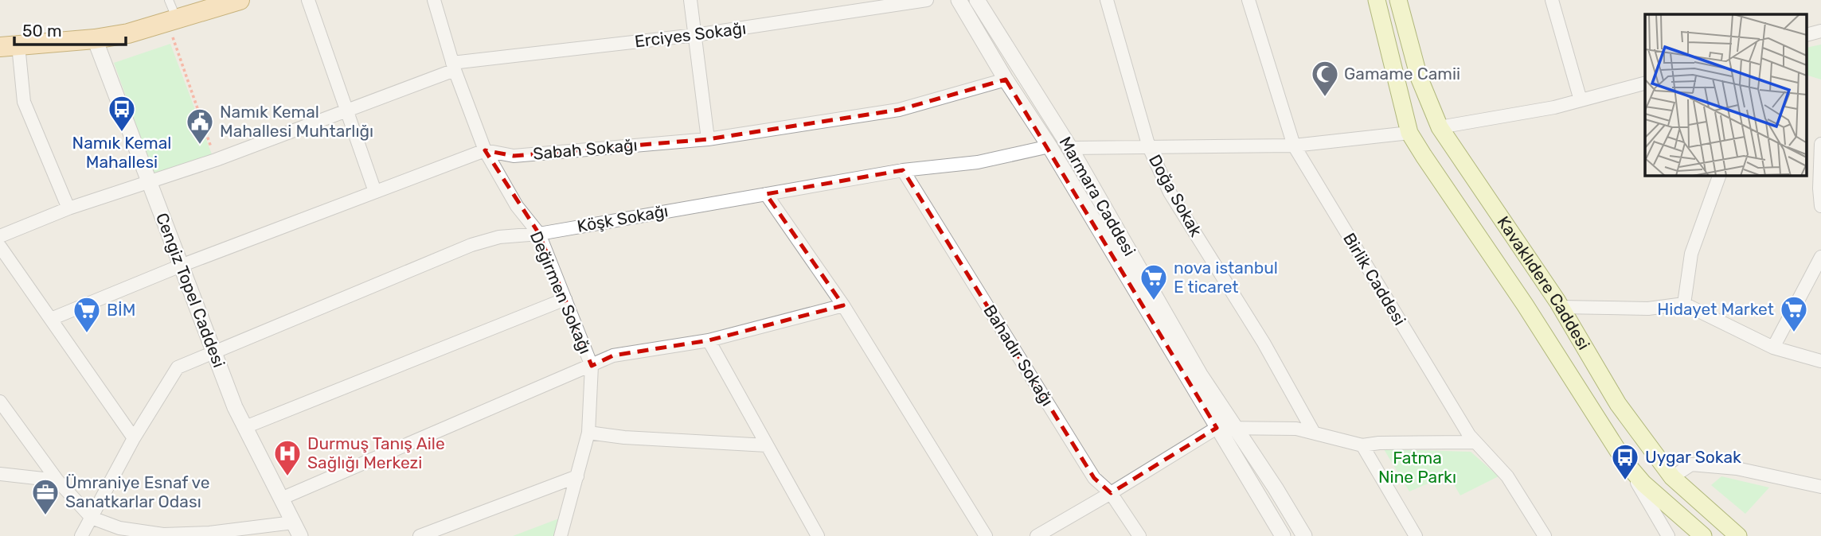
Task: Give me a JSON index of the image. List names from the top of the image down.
{
  "streets": {
    "main road": ["Kavaklıdere Caddesi"],
    "street": [
      "Erciyes Sokağı",
      "Sabah Sokağı",
      "Doğa Sokak",
      "Marmara Caddesi",
      "Köşk Sokağı",
      "Birlik Caddesi",
      "Cengiz Topel Caddesi",
      "Değirmen Sokağı",
      "Bahadır Sokağı"
    ]
  },
  "crossings": [
    ["Erciyes Sokağı", "Cengiz Topel Caddesi"],
    ["Erciyes Sokağı", "Değirmen Sokağı"],
    ["Sabah Sokağı", "Marmara Caddesi"],
    ["Sabah Sokağı", "Değirmen Sokağı"],
    ["Marmara Caddesi", "Köşk Sokağı"],
    ["Köşk Sokağı", "Cengiz Topel Caddesi"],
    ["Köşk Sokağı", "Değirmen Sokağı"],
    ["Köşk Sokağı", "Bahadır Sokağı"]
  ],
  "parks": ["Fatma Nine Parkı"],
  "places": {
    "mosque": ["Gamame Camii"],
    "bus stop": ["Namık Kemal Mahallesi", "Uygar Sokak"],
    "public building": ["Namık Kemal Mahallesi Muhtarlığı"],
    "supermarket": ["nova istanbul E ticaret", "Hidayet Market", "BİM"],
    "hospital": ["Durmuş Tanış Aile Sağlığı Merkezi"],
    "office": ["Ümraniye Esnaf ve Sanatkarlar Odası"]
  },
  "scale_bar": "50 m"
}
